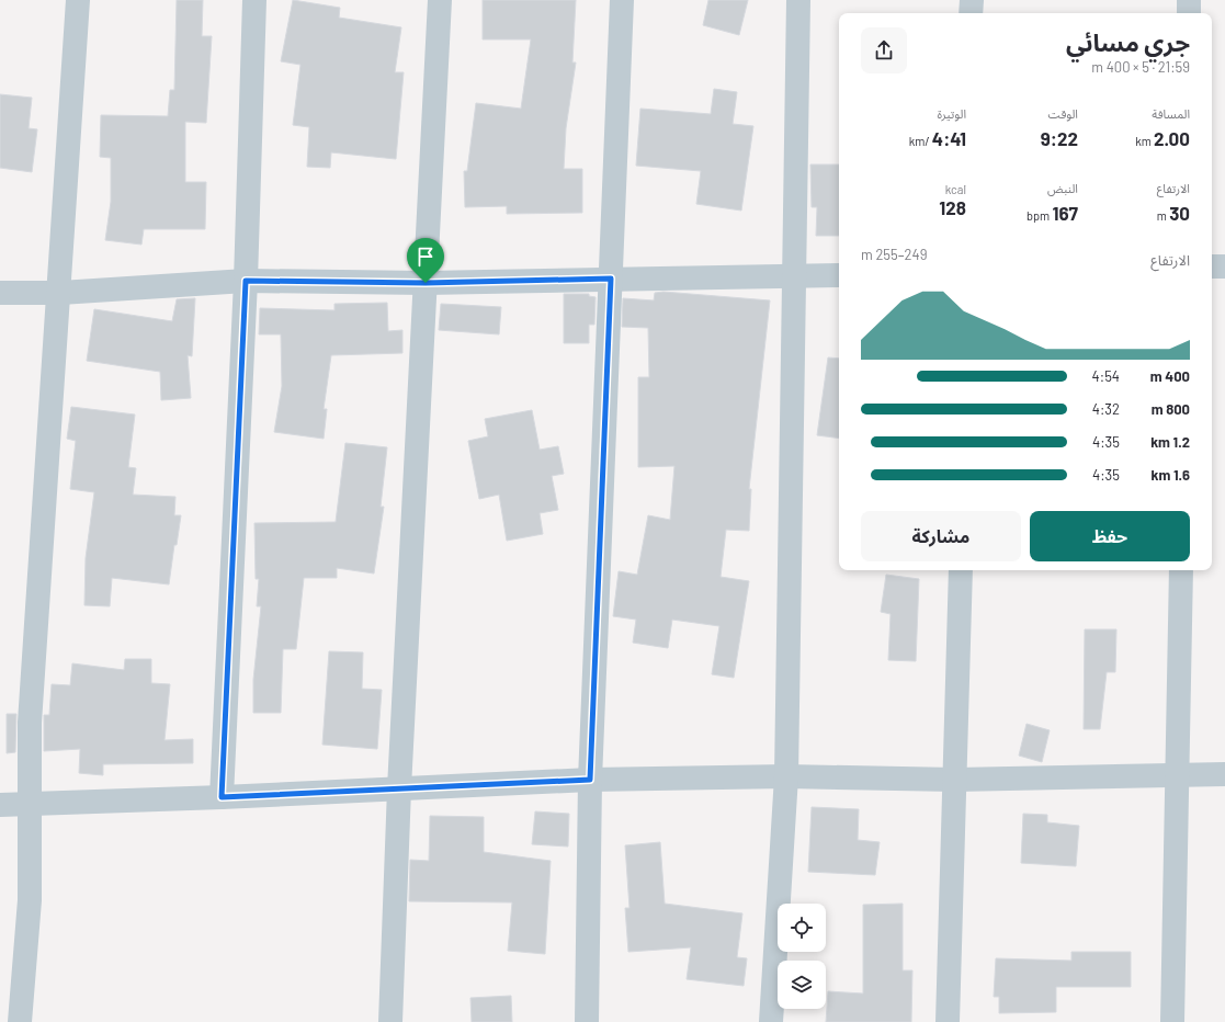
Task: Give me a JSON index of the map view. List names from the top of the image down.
{
  "page": {
    "heading": ["جري مسائي", "21:59 · 5 × 400 m"],
    "stats": [
      ["المسافة", "2.00 km"],
      ["الوقت", "9:22"],
      ["الوتيرة", "4:41 /km"],
      ["الارتفاع", "30 m"],
      ["النبض", "167 bpm"],
      ["kcal", "128"]
    ],
    "chart": ["الارتفاع", "249–255 m"],
    "list": [
      {
        "name": "400 m",
        "note": "4:54"
      },
      {
        "name": "800 m",
        "note": "4:32"
      },
      {
        "name": "1.2 km",
        "note": "4:35"
      },
      {
        "name": "1.6 km",
        "note": "4:35"
      }
    ],
    "buttons": ["حفظ", "مشاركة"]
  }
}
